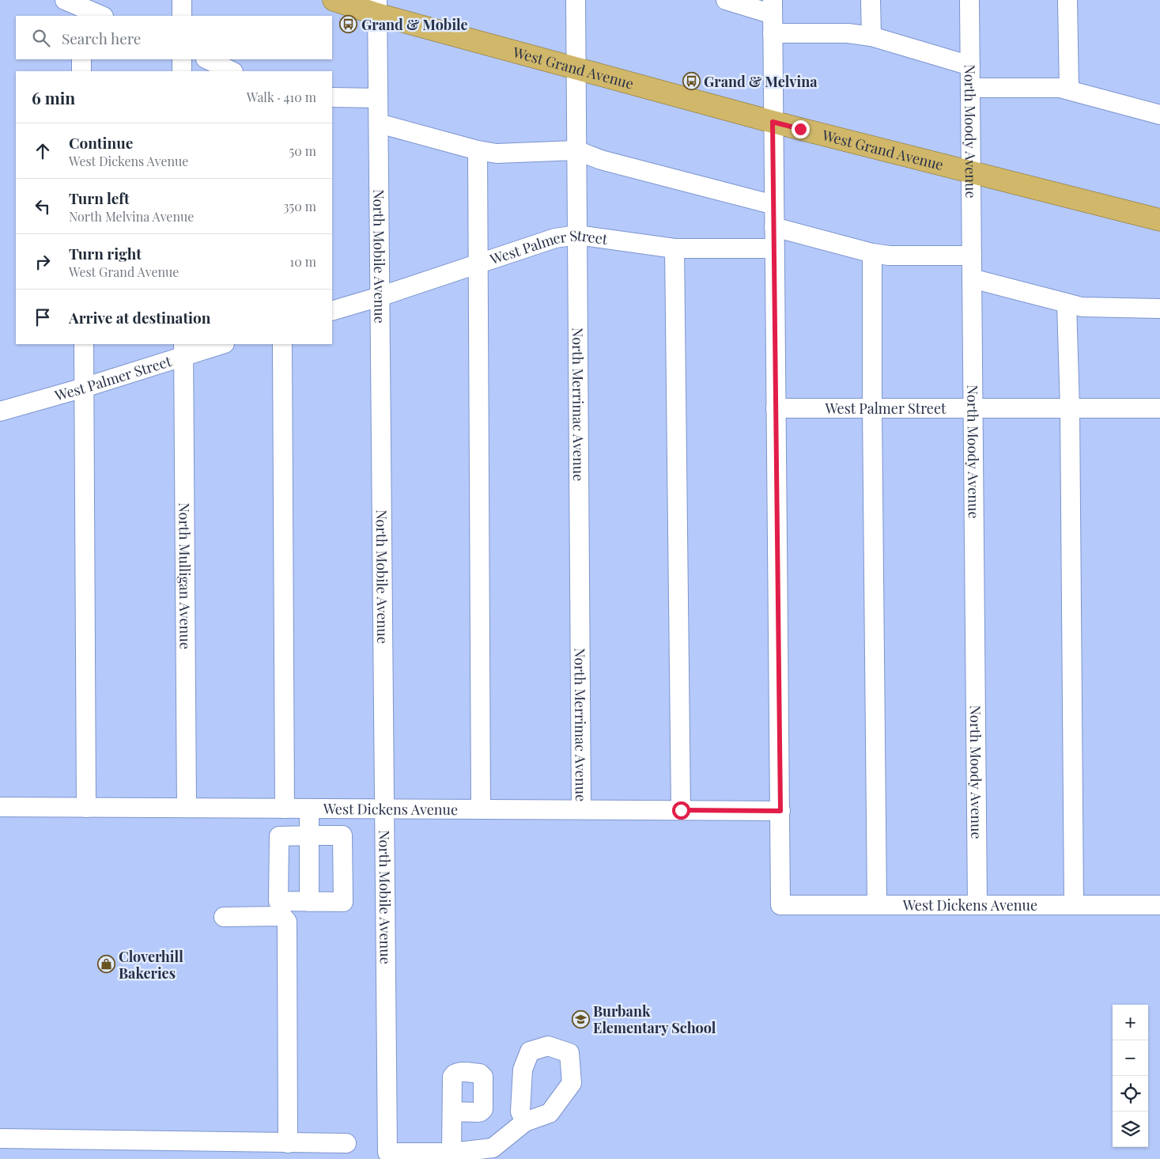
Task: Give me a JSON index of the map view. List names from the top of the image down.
{
  "streets": {
    "main road": ["West Grand Avenue"],
    "street": [
      "North Moody Avenue",
      "West Palmer Street",
      "North Mobile Avenue",
      "North Merrimac Avenue",
      "North Mulligan Avenue",
      "West Dickens Avenue"
    ]
  },
  "crossings": [
    ["West Grand Avenue", "North Moody Avenue"],
    ["West Grand Avenue", "North Mobile Avenue"],
    ["West Grand Avenue", "North Merrimac Avenue"],
    ["North Moody Avenue", "West Palmer Street"],
    ["North Moody Avenue", "West Dickens Avenue"],
    ["West Palmer Street", "North Mobile Avenue"],
    ["West Palmer Street", "North Merrimac Avenue"],
    ["West Palmer Street", "North Mulligan Avenue"],
    ["North Mobile Avenue", "West Dickens Avenue"],
    ["North Merrimac Avenue", "West Dickens Avenue"],
    ["North Mulligan Avenue", "West Dickens Avenue"]
  ],
  "places": {
    "bus stop": ["Grand & Mobile", "Grand & Melvina"],
    "shop": ["Cloverhill Bakeries"],
    "school or university": ["Burbank Elementary School"]
  },
  "page": {
    "search": "Search here",
    "heading": ["6 min", "Walk · 410 m"],
    "list": [
      ["Continue", "West Dickens Avenue", "50 m"],
      ["Turn left", "North Melvina Avenue", "350 m"],
      ["Turn right", "West Grand Avenue", "10 m"],
      "Arrive at destination"
    ],
    "map_buttons": ["+", "−"]
  }
}
